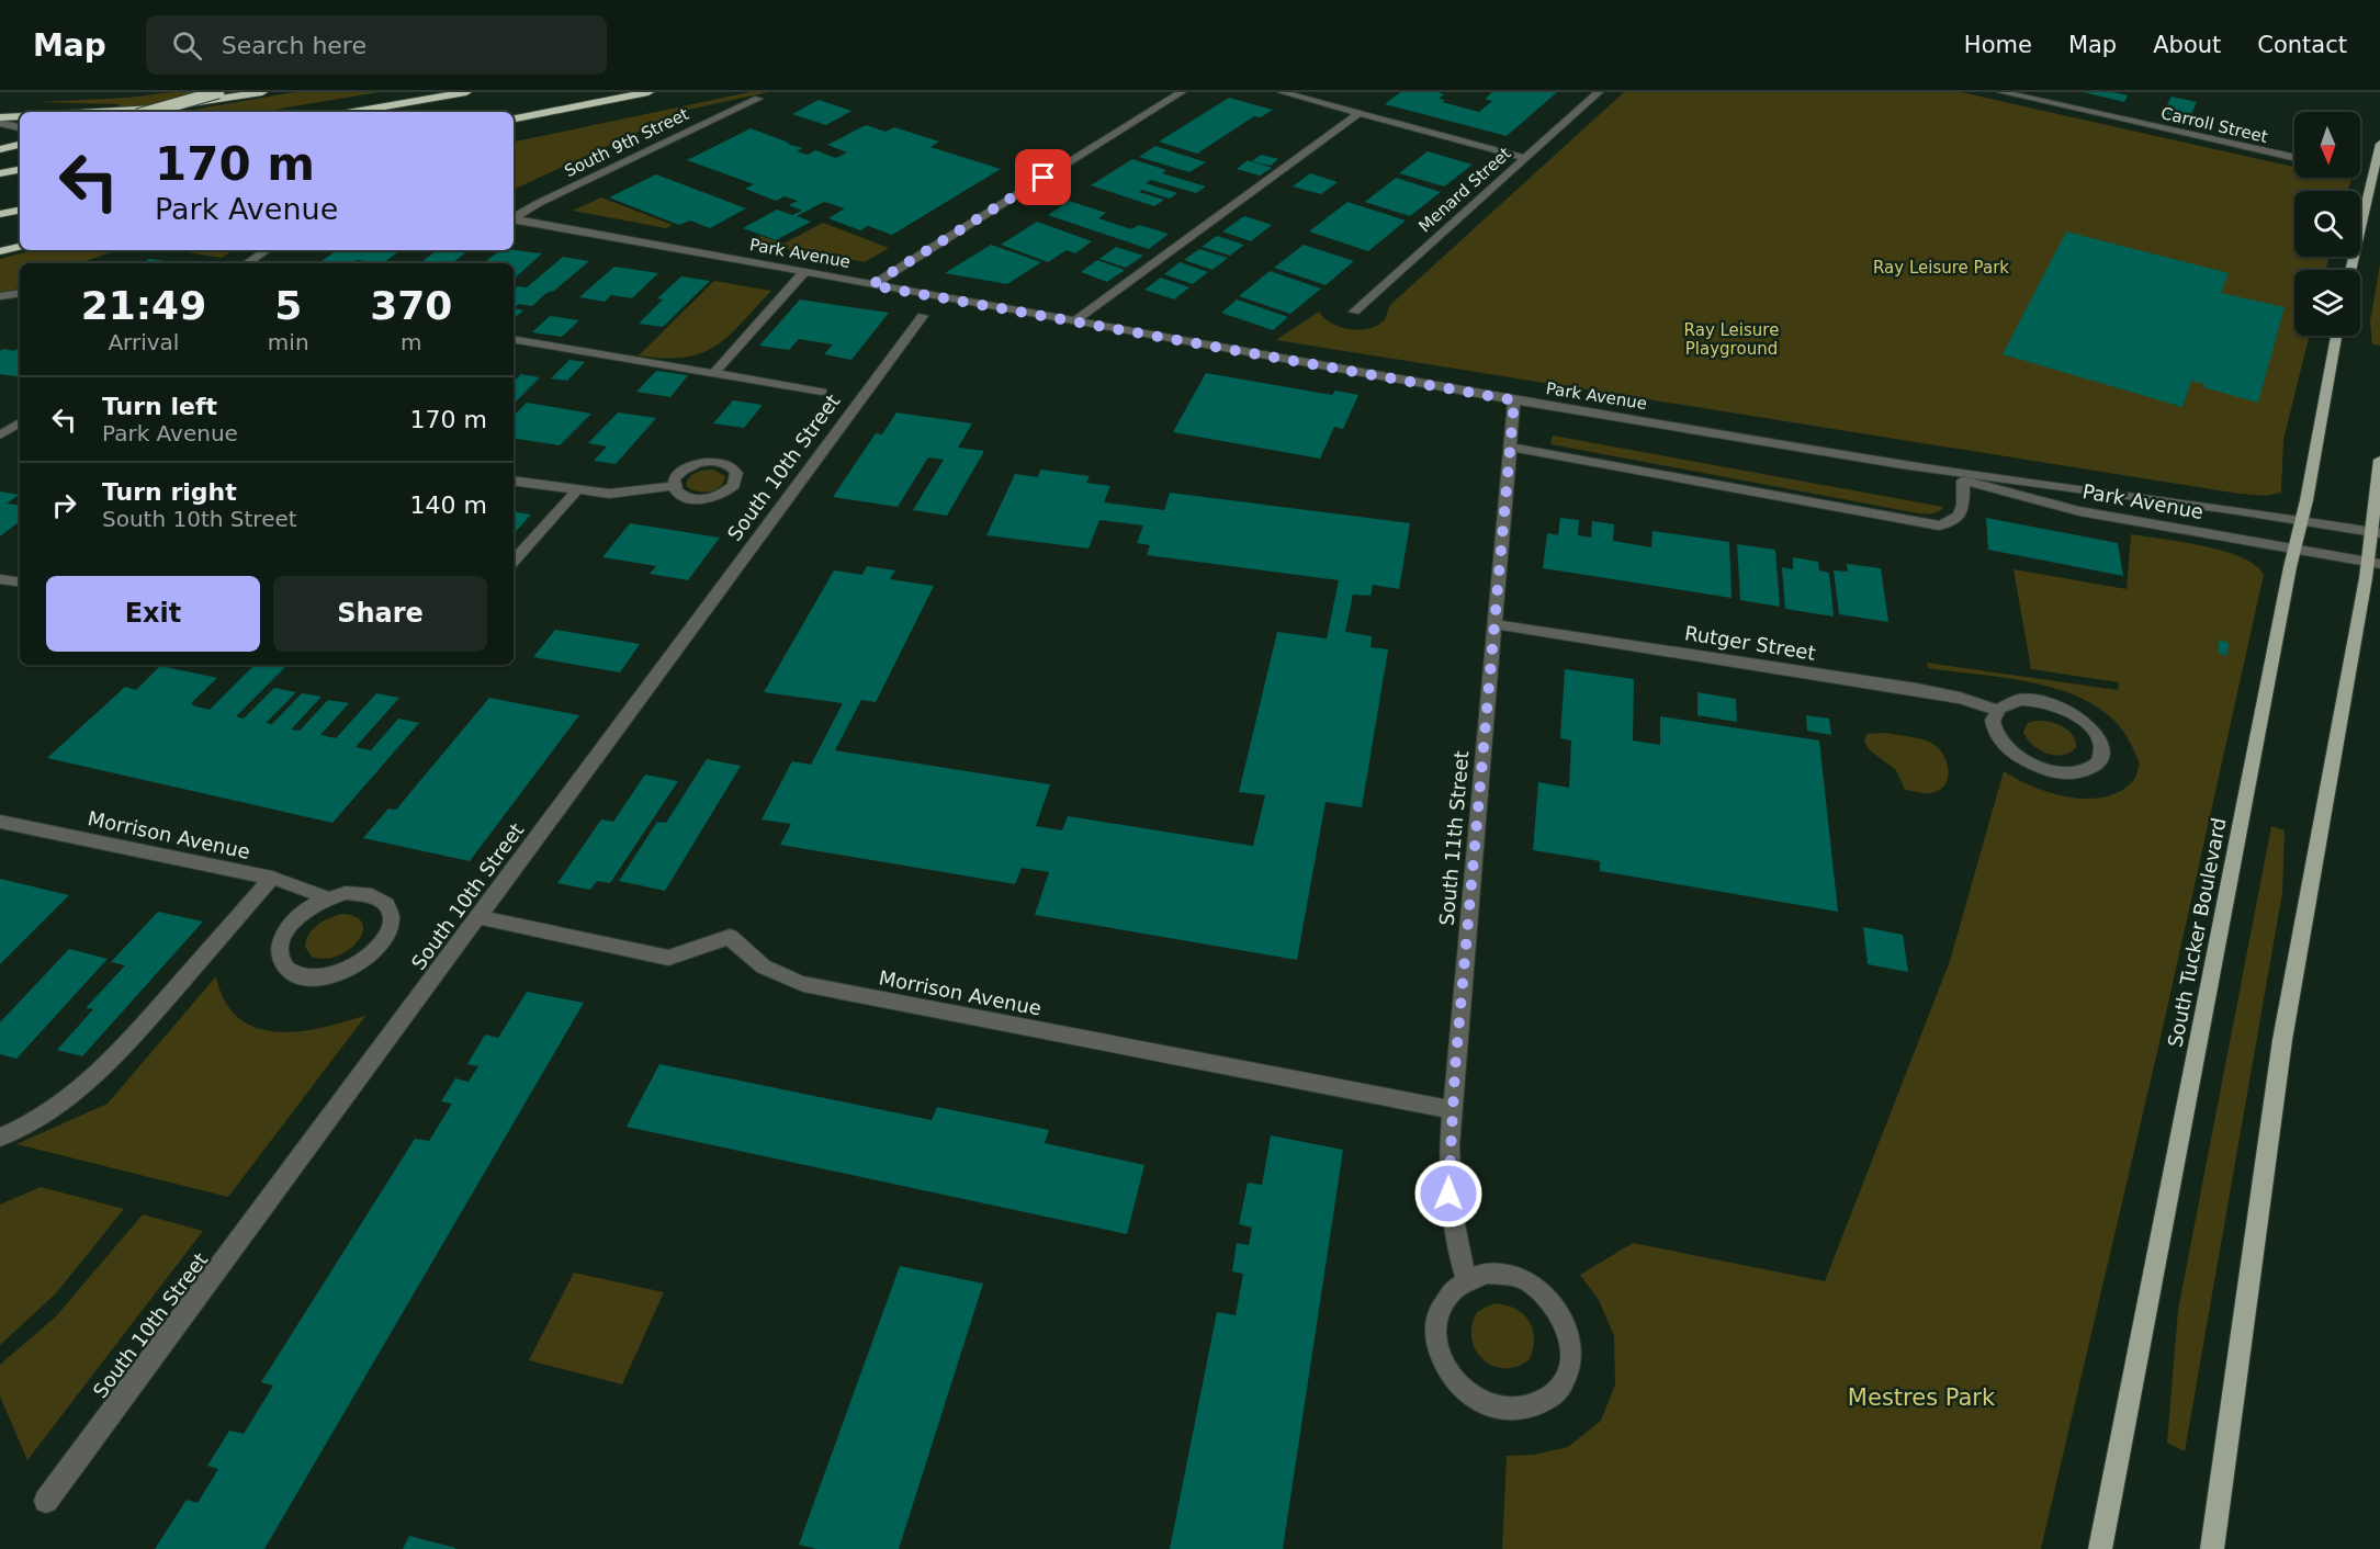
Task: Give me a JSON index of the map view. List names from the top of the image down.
{
  "streets": {
    "main road": ["South Tucker Boulevard"],
    "street": [
      "Carroll Street",
      "South 9th Street",
      "Menard Street",
      "Park Avenue",
      "South 10th Street",
      "Rutger Street",
      "Morrison Avenue",
      "South 11th Street"
    ]
  },
  "crossings": [
    ["Park Avenue", "South 11th Street"],
    ["Park Avenue", "South Tucker Boulevard"],
    ["South 10th Street", "Morrison Avenue"],
    ["Rutger Street", "South 11th Street"],
    ["Morrison Avenue", "South 11th Street"]
  ],
  "parks": ["Ray Leisure Park", "Ray Leisure Playground", "Mestres Park"],
  "north": "bottom",
  "page": {
    "header": "Map",
    "search": "Search here",
    "nav": [
      "Home",
      "Map",
      "About",
      "Contact"
    ],
    "turn": ["170 m", "Park Avenue"],
    "eta": [
      "21:49",
      "Arrival",
      "5",
      "min",
      "370",
      "m"
    ],
    "list": [
      {
        "name": "Turn left",
        "note": "Park Avenue",
        "value": "170 m"
      },
      {
        "name": "Turn right",
        "note": "South 10th Street",
        "value": "140 m"
      }
    ],
    "buttons": ["Exit", "Share"]
  }
}
